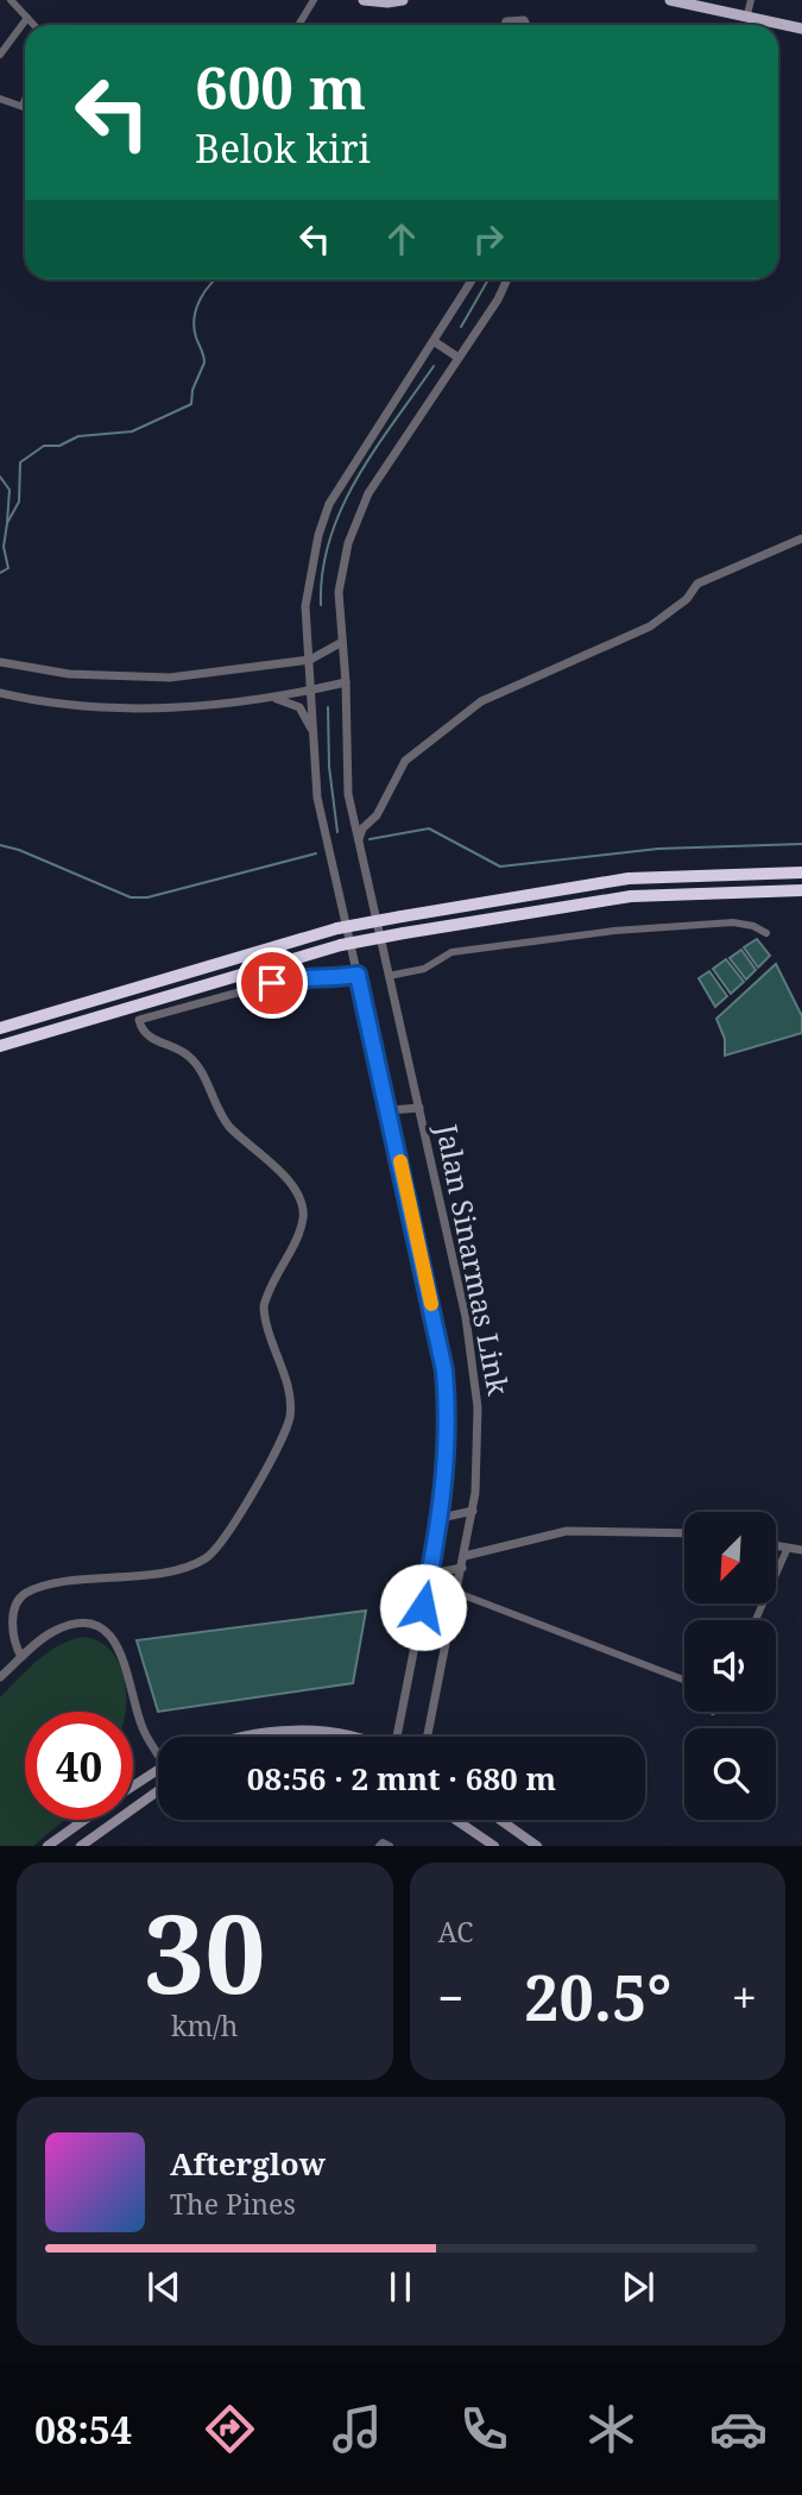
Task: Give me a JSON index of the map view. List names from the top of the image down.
{
  "streets": {
    "street": ["Jalan Sinarmas Link"]
  },
  "north": "bottom left",
  "page": {
    "turn": ["600 m", "Belok kiri"],
    "limit": "40",
    "trip": "08:56 · 2 mnt · 680 m",
    "tile": [
      ["30", "km/h"],
      "AC"
    ],
    "heat": ["−", "20.5°", "+"],
    "song": ["Afterglow", "The Pines"],
    "tabs": "08:54"
  }
}
